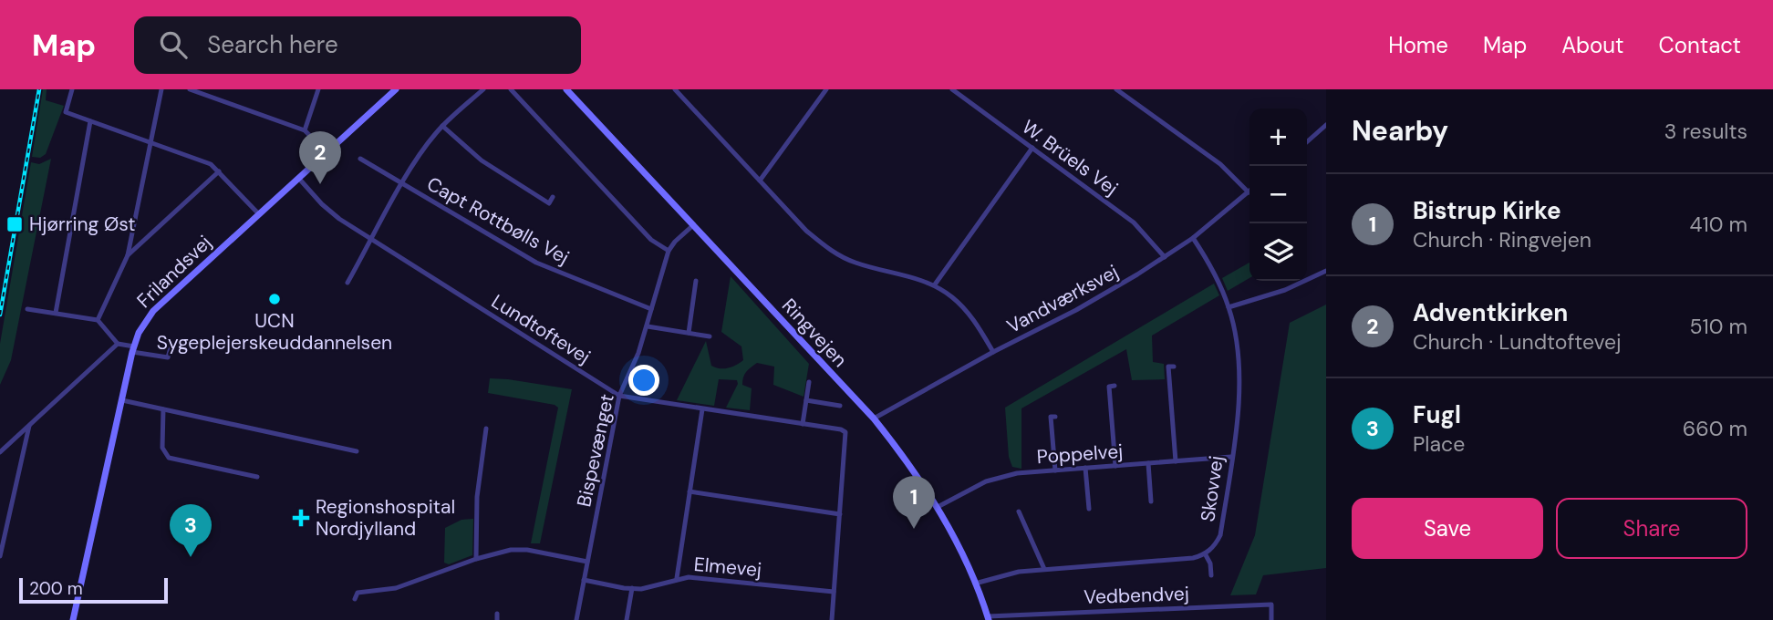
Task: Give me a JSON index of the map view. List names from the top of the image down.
{
  "streets": {
    "main road": ["Frilandsvej", "Ringvejen"],
    "street": [
      "W. Brüels Vej",
      "Capt Rottbølls Vej",
      "Vandværksvej",
      "Lundtoftevej",
      "Bispevænget",
      "Poppelvej",
      "Skovvej",
      "Elmevej",
      "Vedbendvej"
    ]
  },
  "crossings": [
    ["W. Brüels Vej", "Vandværksvej"],
    ["Capt Rottbølls Vej", "Bispevænget"],
    ["Frilandsvej", "Lundtoftevej"],
    ["Vandværksvej", "Ringvejen"],
    ["Vandværksvej", "Skovvej"],
    ["Lundtoftevej", "Bispevænget"],
    ["Ringvejen", "Bispevænget"],
    ["Ringvejen", "Poppelvej"],
    ["Ringvejen", "Vedbendvej"],
    ["Bispevænget", "Elmevej"],
    ["Poppelvej", "Skovvej"]
  ],
  "places": {
    "transit": ["Hjørring Øst"],
    "other": ["UCN Sygeplejerskeuddannelsen"],
    "health": ["Regionshospital Nordjylland"]
  },
  "scale_bar": "200 m",
  "page": {
    "header": "Map",
    "search": "Search here",
    "nav": [
      "Home",
      "Map",
      "About",
      "Contact"
    ],
    "heading": ["Nearby", "3 results"],
    "map_buttons": ["+", "−"],
    "pins": ["2", "1", "3"],
    "list": [
      {
        "mark": "1",
        "name": "Bistrup Kirke",
        "note": "Church · Ringvejen",
        "value": "410 m"
      },
      {
        "mark": "2",
        "name": "Adventkirken",
        "note": "Church · Lundtoftevej",
        "value": "510 m"
      },
      {
        "mark": "3",
        "name": "Fugl",
        "note": "Place",
        "value": "660 m"
      }
    ],
    "buttons": ["Save", "Share"],
    "scale": "200 m"
  }
}
